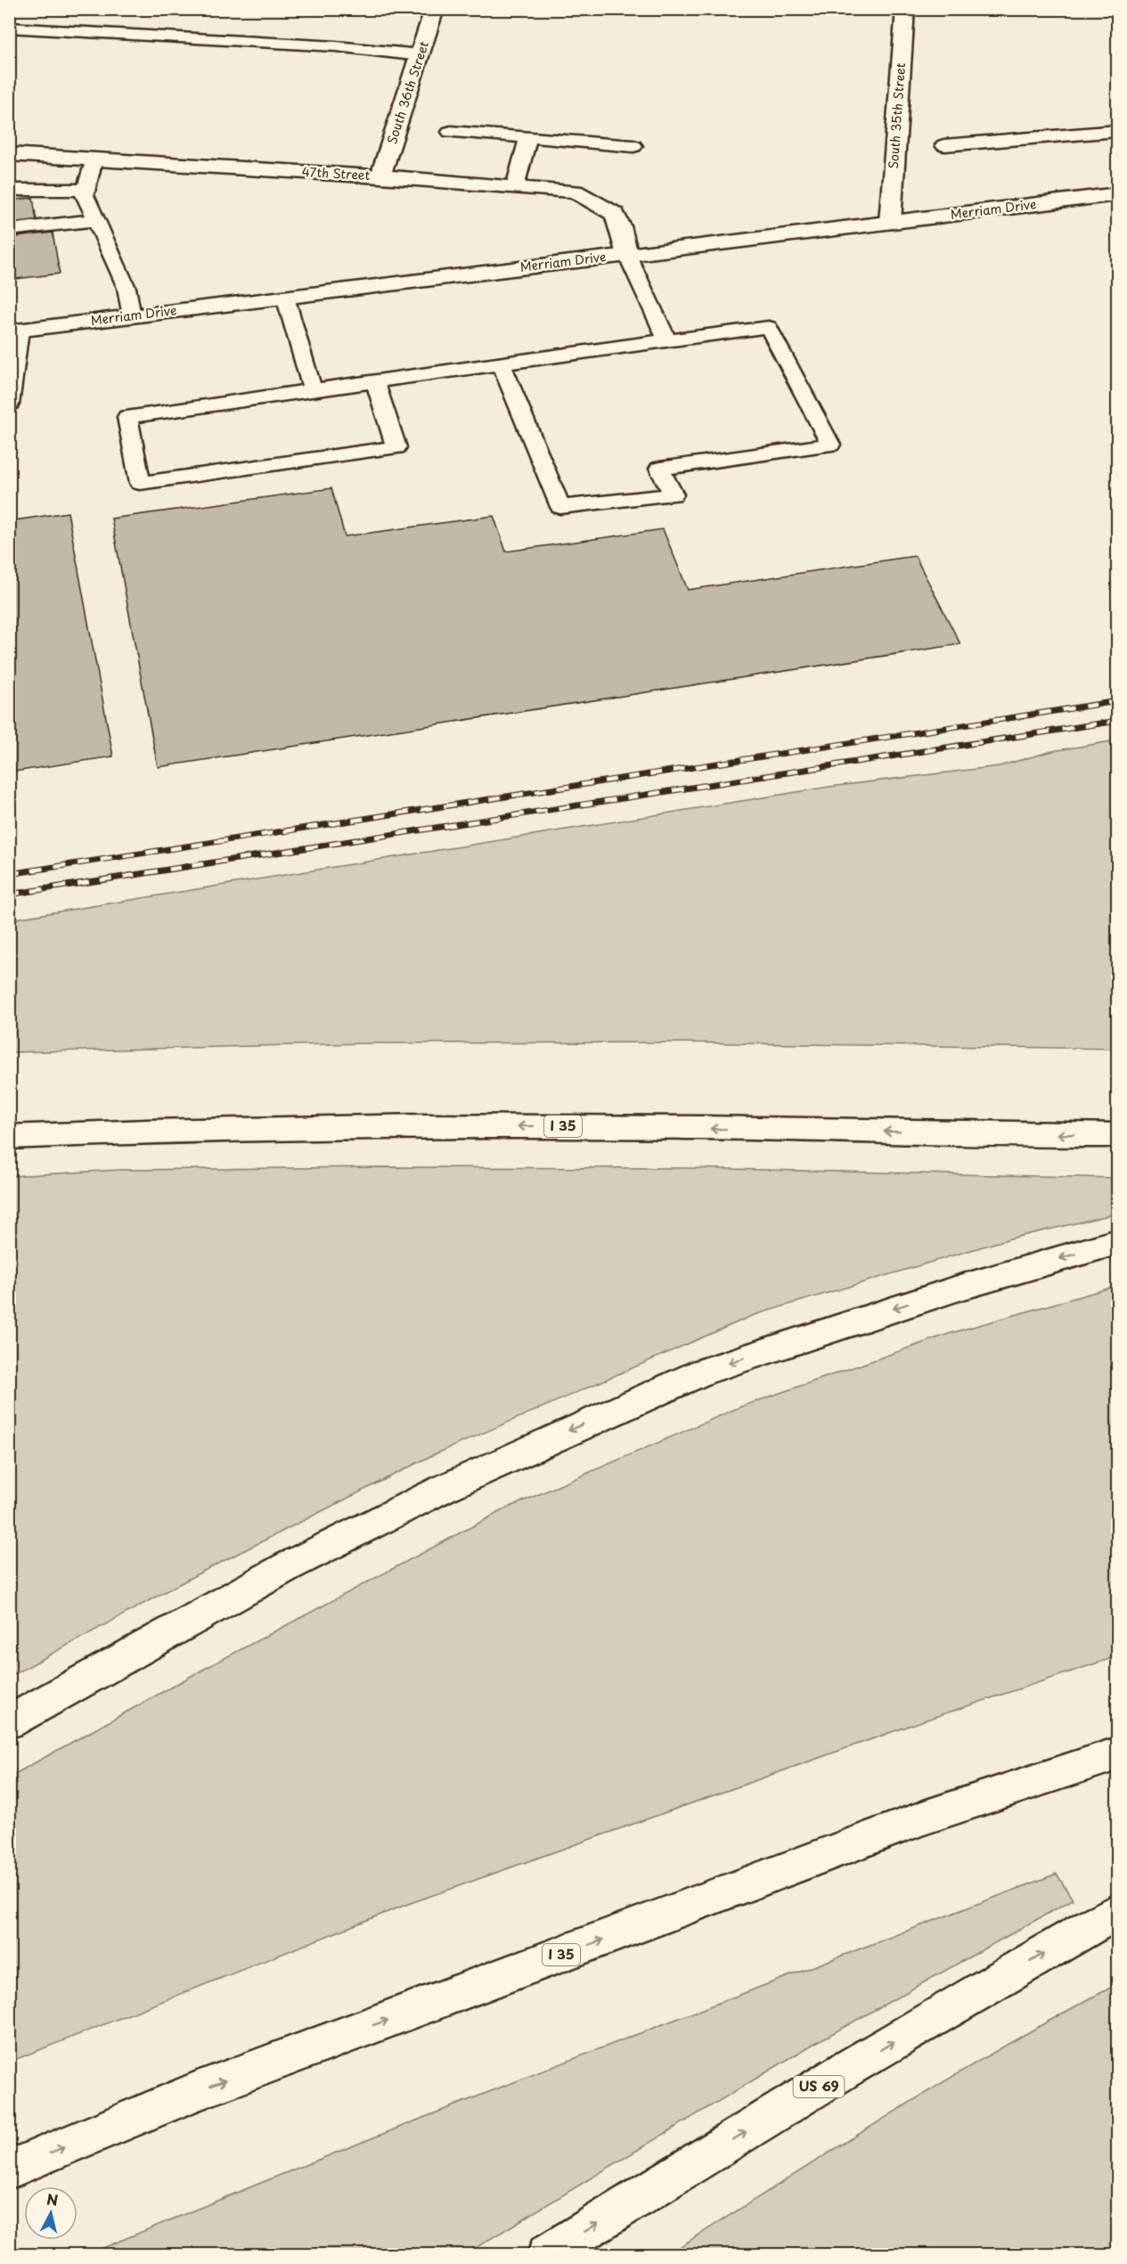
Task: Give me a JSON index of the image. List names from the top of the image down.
{
  "streets": {
    "main road": [
      "South 36th Street",
      "South 35th Street",
      "47th Street",
      "Merriam Drive",
      "I 35",
      "US 69"
    ]
  },
  "crossings": [
    ["South 36th Street", "47th Street"],
    ["South 35th Street", "Merriam Drive"],
    ["47th Street", "Merriam Drive"]
  ],
  "north": "top"
}
